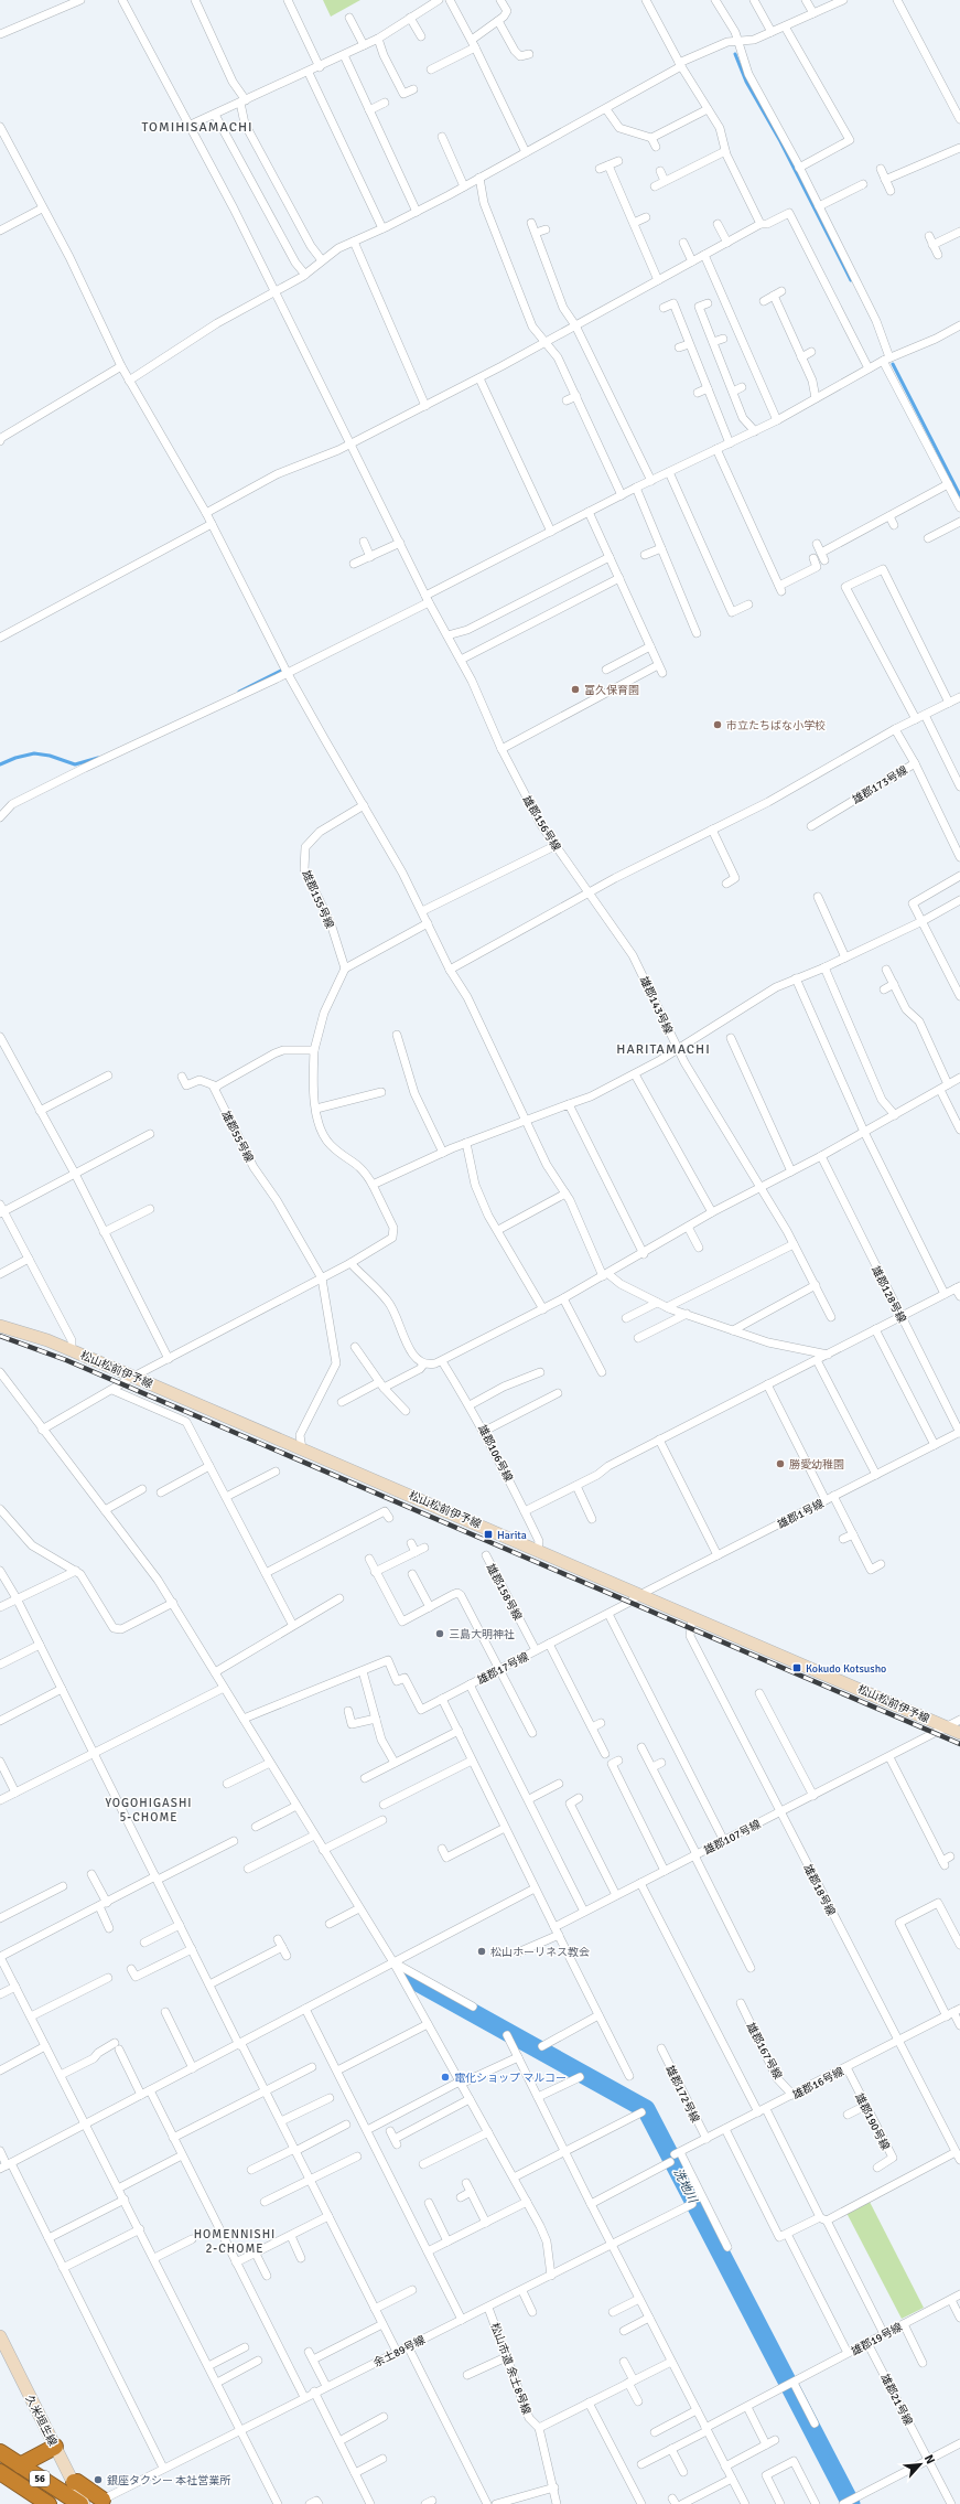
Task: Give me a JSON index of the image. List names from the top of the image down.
{
  "streets": {
    "highway": ["56"],
    "main road": ["松山松前伊予線", "久米垣生線"],
    "street": [
      "雄郡173号線",
      "雄郡156号線",
      "雄郡155号線",
      "雄郡143号線",
      "雄郡55号線",
      "雄郡128号線",
      "雄郡106号線",
      "雄郡1号線",
      "雄郡158号線",
      "雄郡17号線",
      "雄郡107号線",
      "雄郡18号線",
      "雄郡167号線",
      "雄郡16号線",
      "雄郡172号線",
      "雄郡190号線",
      "雄郡19号線",
      "余土89号線",
      "松山市道 余土8号線",
      "雄郡21号線"
    ]
  },
  "crossings": [
    ["雄郡156号線", "雄郡143号線"],
    ["雄郡55号線", "松山松前伊予線"],
    ["雄郡128号線", "雄郡1号線"],
    ["松山松前伊予線", "雄郡106号線"],
    ["松山松前伊予線", "雄郡1号線"],
    ["松山松前伊予線", "雄郡17号線"],
    ["松山松前伊予線", "雄郡107号線"],
    ["松山松前伊予線", "雄郡18号線"],
    ["雄郡1号線", "雄郡17号線"],
    ["雄郡158号線", "雄郡17号線"],
    ["雄郡107号線", "雄郡18号線"],
    ["雄郡18号線", "雄郡16号線"],
    ["雄郡167号線", "雄郡16号線"],
    ["雄郡16号線", "雄郡172号線"],
    ["雄郡16号線", "雄郡190号線"],
    ["雄郡19号線", "雄郡21号線"],
    ["余土89号線", "松山市道 余土8号線"],
    ["久米垣生線", "56"]
  ],
  "districts": [
    "TOMIHISAMACHI",
    "HARITAMACHI",
    "YOGOHIGASHI 5-CHOME",
    "HOMENNISHI 2-CHOME"
  ],
  "water": ["洗地川"],
  "places": {
    "other": [
      "富久保育園",
      "市立たちばな小学校",
      "勝愛幼稚園",
      "三島大明神社",
      "松山ホーリネス教会",
      "電化ショップ マルコー",
      "銀座タクシー 本社営業所"
    ],
    "transit": ["Harita", "Kokudo Kotsusho"]
  },
  "north": "top right"
}
